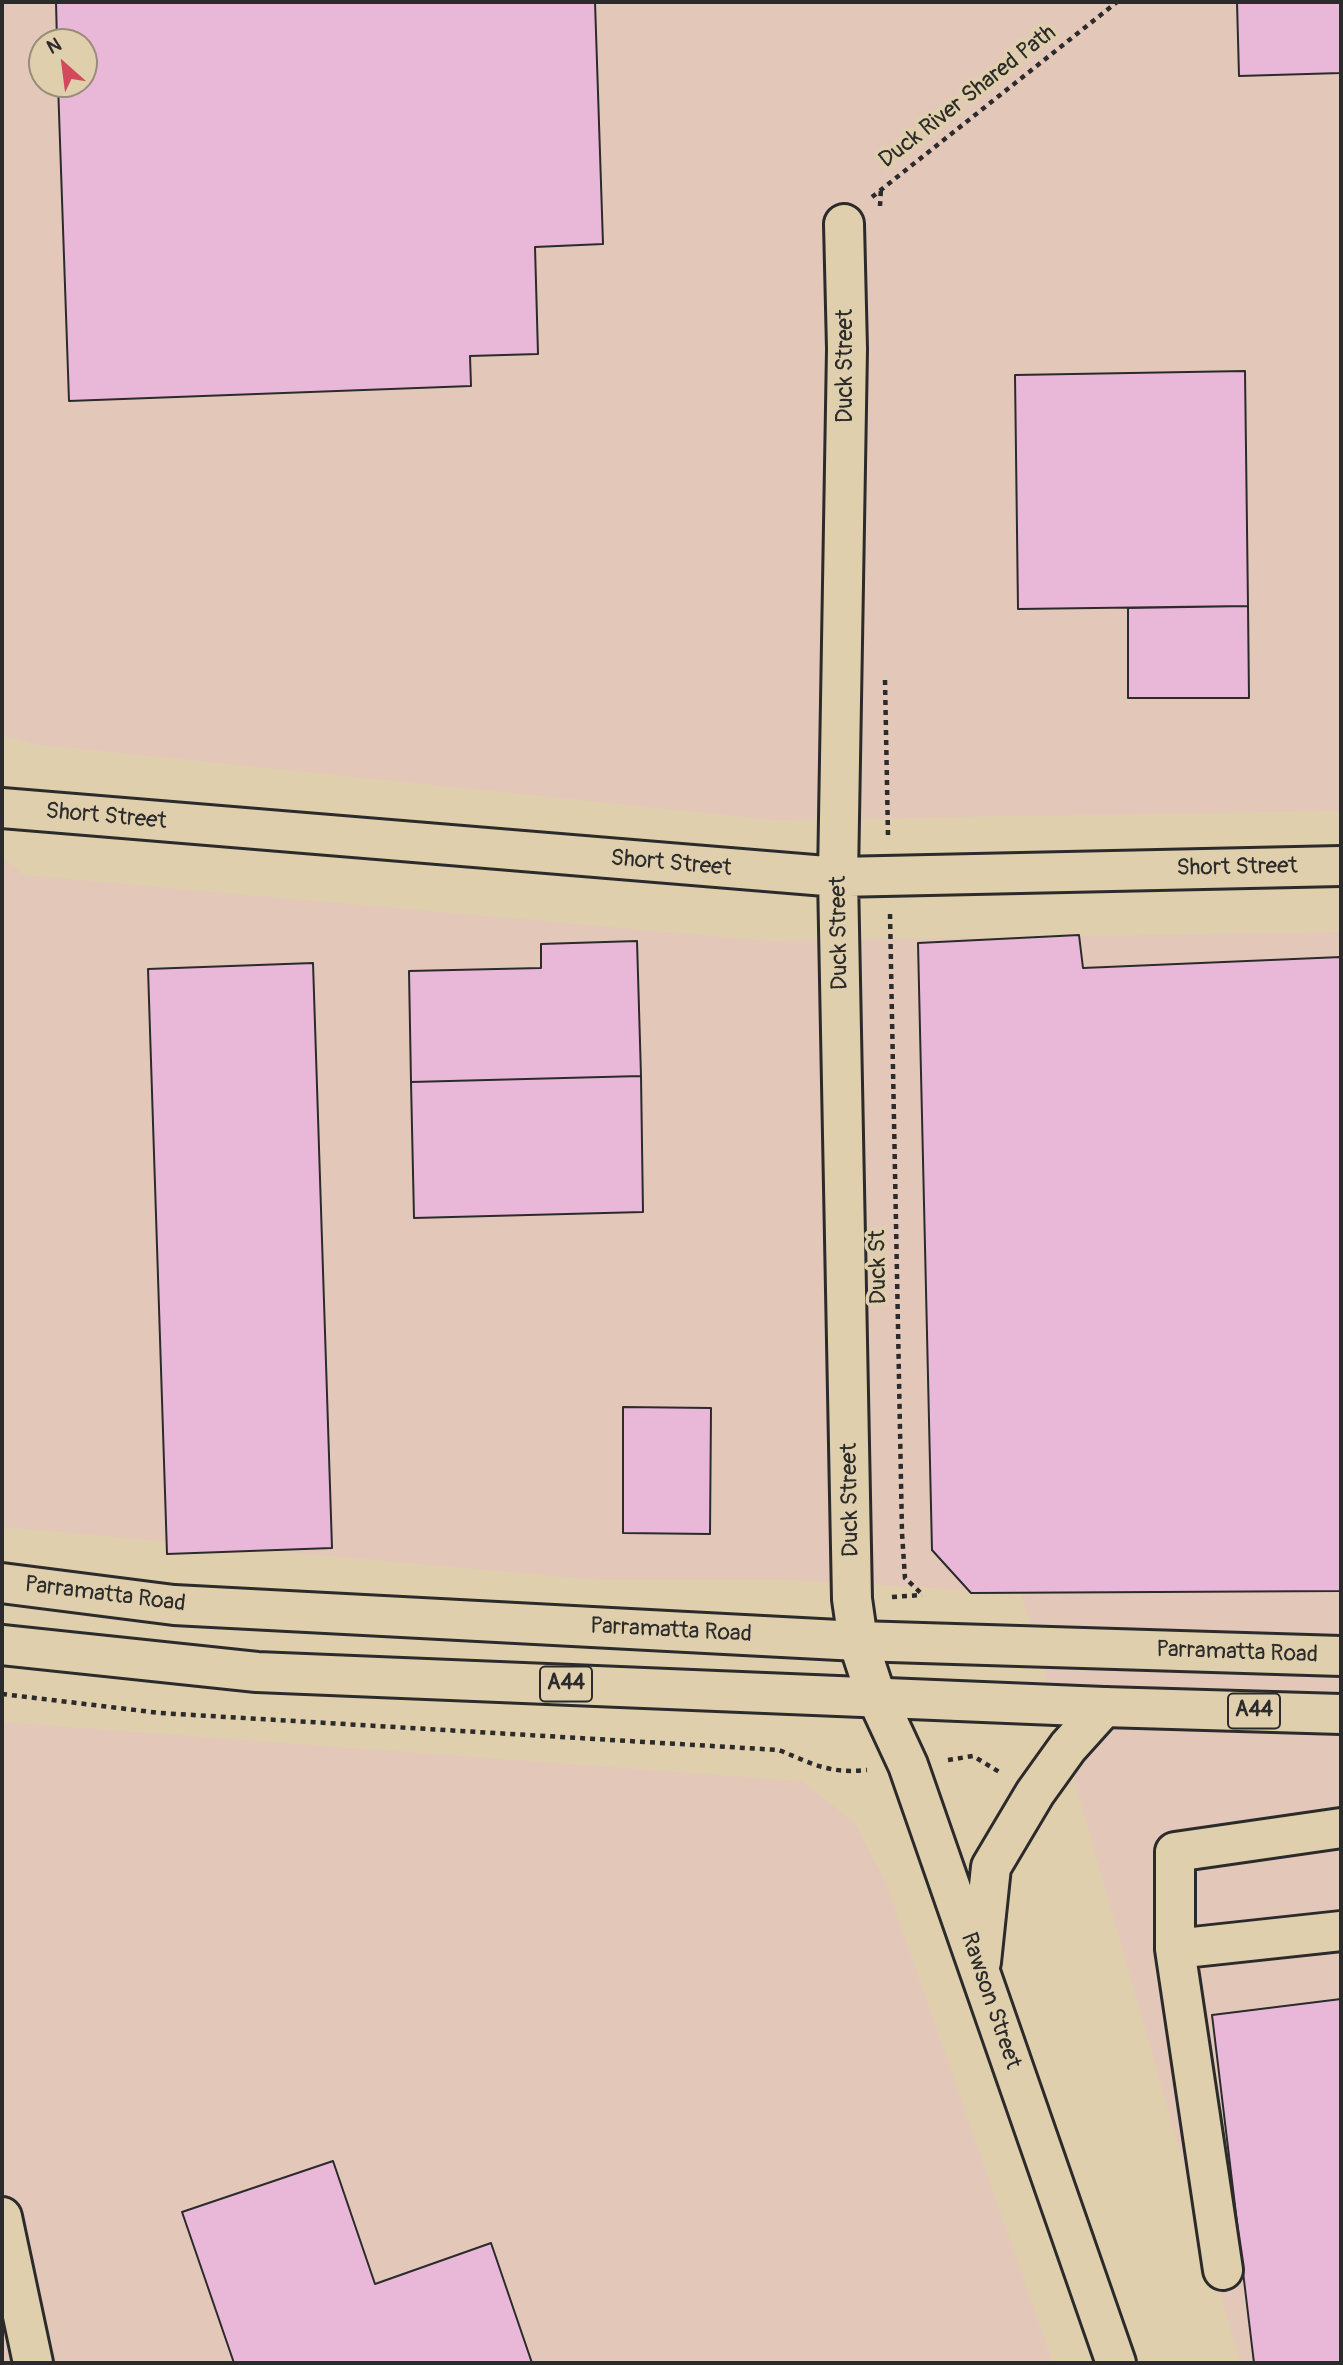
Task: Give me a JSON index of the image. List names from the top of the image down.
{
  "streets": {
    "main road": [
      "Duck Street",
      "Short Street",
      "Parramatta Road",
      "A44",
      "Rawson Street"
    ],
    "path": ["Duck River Shared Path", "Duck St"]
  },
  "crossings": [
    ["Duck River Shared Path", "Duck Street"],
    ["Duck Street", "Short Street"],
    ["Duck Street", "Parramatta Road"],
    ["Duck Street", "Rawson Street"],
    ["Parramatta Road", "Rawson Street"],
    ["A44", "Rawson Street"]
  ],
  "north": "top left"
}
